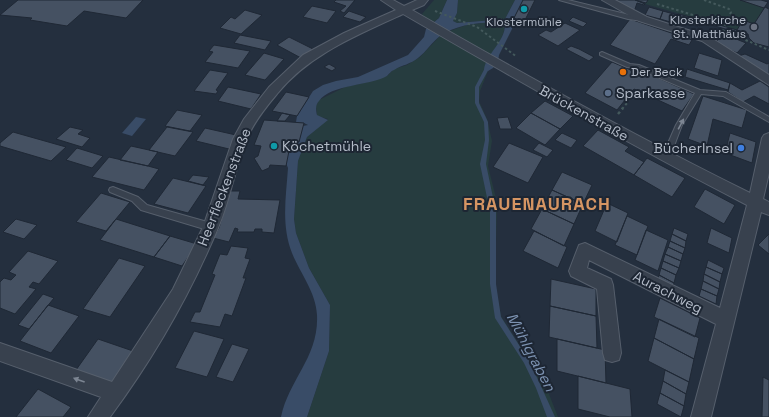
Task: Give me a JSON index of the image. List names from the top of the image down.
{
  "streets": {
    "street": ["Brückenstraße", "Heerfleckenstraße", "Aurachweg"]
  },
  "crossings": [
    ["Brückenstraße", "Heerfleckenstraße"]
  ],
  "districts": ["FRAUENAURACH"],
  "water": ["Mühlgraben"],
  "places": [
    "Klostermühle",
    "Klosterkirche St. Matthäus",
    "Der Beck",
    "Sparkasse",
    "Köchetmühle",
    "BücherInsel"
  ]
}
